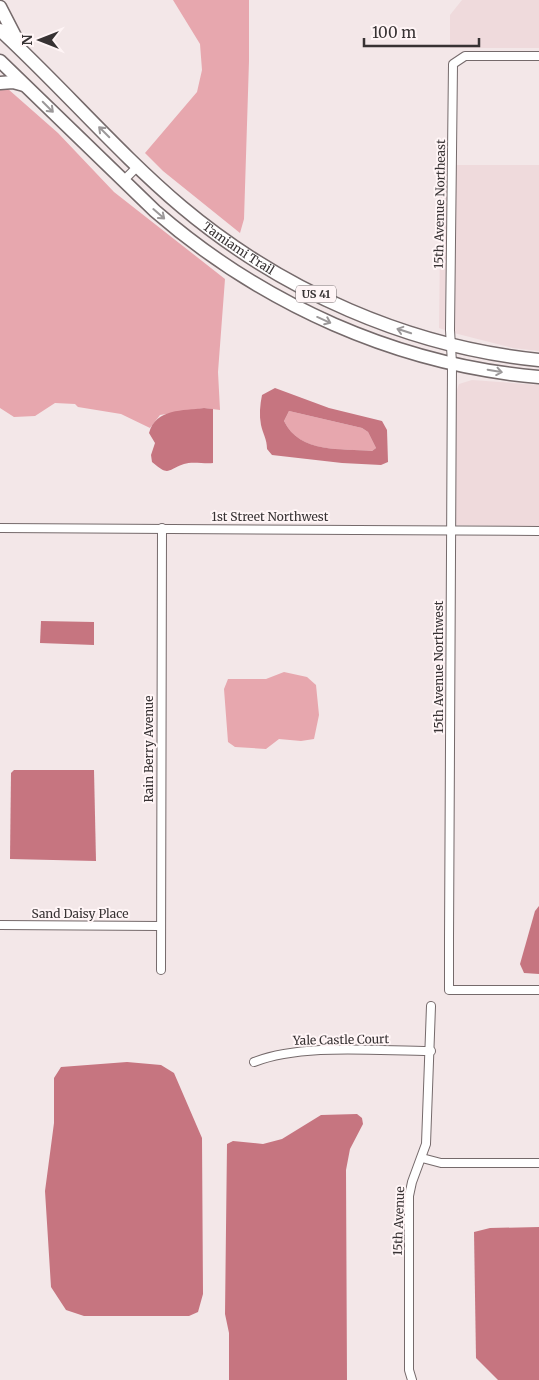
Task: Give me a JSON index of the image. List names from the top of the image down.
{
  "streets": {
    "main road": ["Tamiami Trail", "US 41"],
    "street": [
      "15th Avenue Northeast",
      "1st Street Northwest",
      "15th Avenue Northwest",
      "Rain Berry Avenue",
      "Sand Daisy Place",
      "Yale Castle Court",
      "15th Avenue"
    ]
  },
  "crossings": [
    ["15th Avenue Northeast", "Tamiami Trail"],
    ["15th Avenue Northeast", "15th Avenue Northwest"],
    ["Tamiami Trail", "15th Avenue Northwest"],
    ["1st Street Northwest", "15th Avenue Northwest"],
    ["1st Street Northwest", "Rain Berry Avenue"],
    ["Rain Berry Avenue", "Sand Daisy Place"],
    ["Yale Castle Court", "15th Avenue"]
  ],
  "scale_bar": "100 m",
  "north": "left"
}
